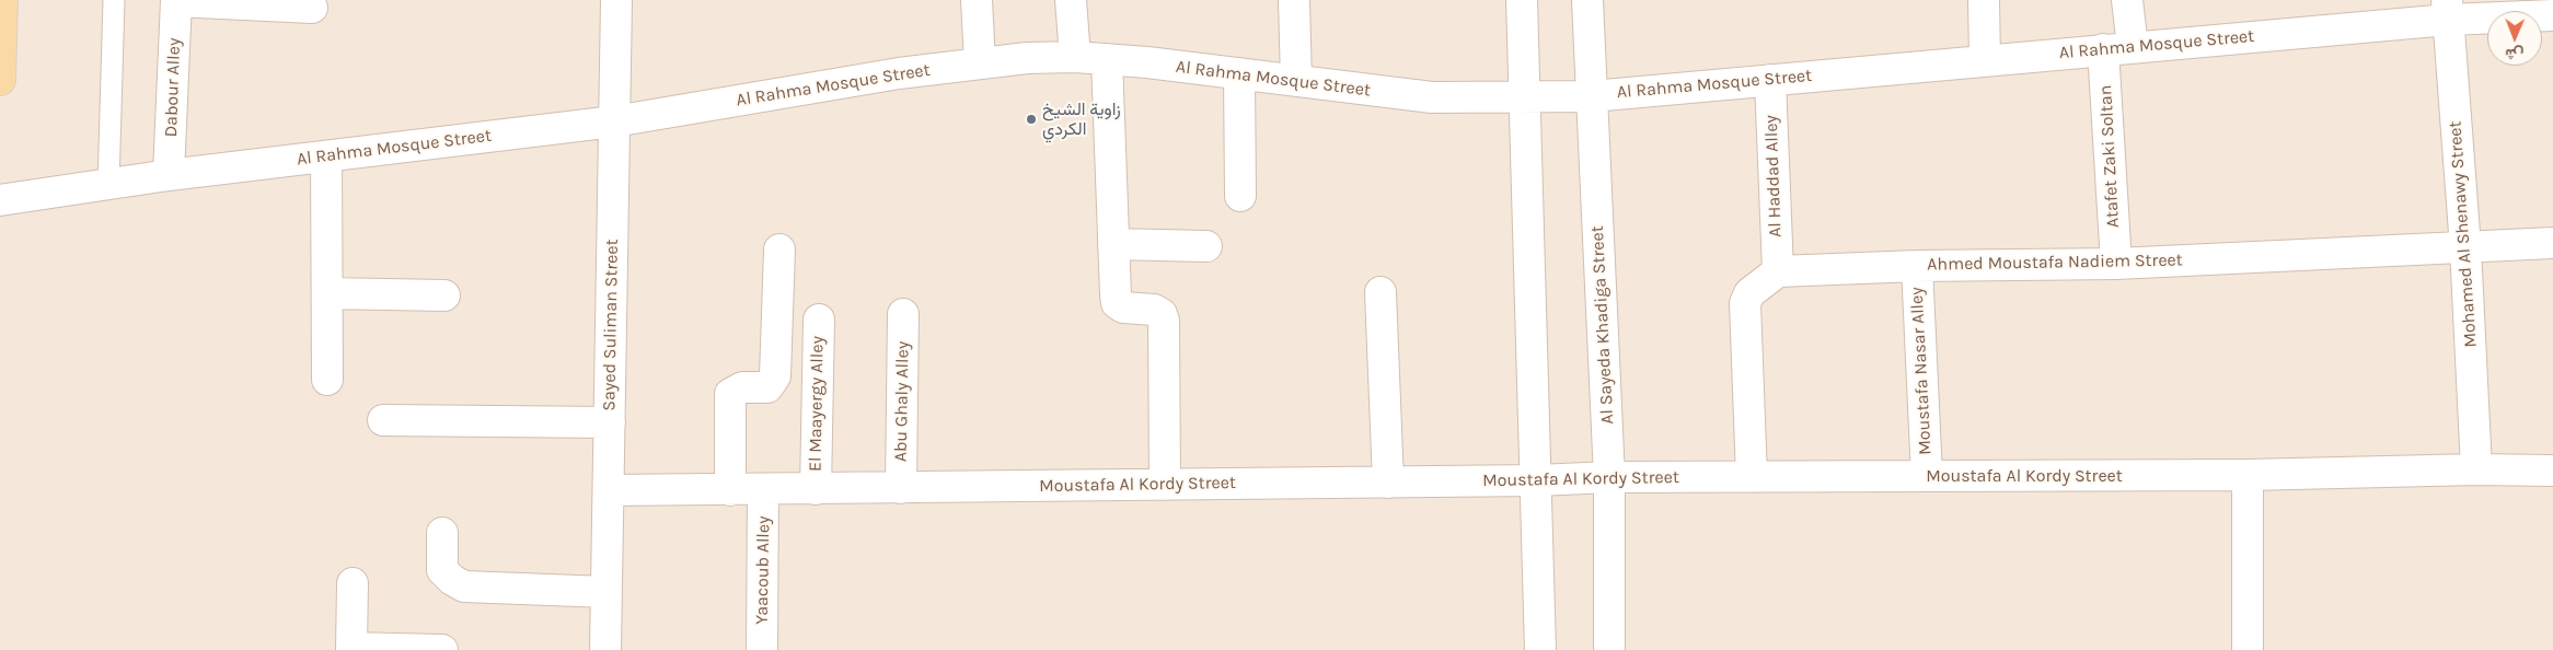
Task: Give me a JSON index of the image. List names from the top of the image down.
{
  "streets": {
    "street": [
      "Al Rahma Mosque Street",
      "Dabour Alley",
      "Atafet Zaki Soltan",
      "Al Haddad Alley",
      "Mohamed Al Shenawy Street",
      "Ahmed Moustafa Nadiem Street",
      "Sayed Suliman Street",
      "Al Sayeda Khadiga Street",
      "Moustafa Nasar Alley",
      "Abu Ghaly Alley",
      "El Maayergy Alley",
      "Moustafa Al Kordy Street",
      "Yaacoub Alley"
    ]
  },
  "crossings": [
    ["Al Rahma Mosque Street", "Dabour Alley"],
    ["Al Rahma Mosque Street", "Atafet Zaki Soltan"],
    ["Al Rahma Mosque Street", "Al Haddad Alley"],
    ["Al Rahma Mosque Street", "Mohamed Al Shenawy Street"],
    ["Al Rahma Mosque Street", "Sayed Suliman Street"],
    ["Al Rahma Mosque Street", "Al Sayeda Khadiga Street"],
    ["Atafet Zaki Soltan", "Ahmed Moustafa Nadiem Street"],
    ["Al Haddad Alley", "Ahmed Moustafa Nadiem Street"],
    ["Mohamed Al Shenawy Street", "Ahmed Moustafa Nadiem Street"],
    ["Mohamed Al Shenawy Street", "Moustafa Al Kordy Street"],
    ["Ahmed Moustafa Nadiem Street", "Moustafa Nasar Alley"],
    ["Sayed Suliman Street", "Moustafa Al Kordy Street"],
    ["Al Sayeda Khadiga Street", "Moustafa Al Kordy Street"],
    ["Moustafa Nasar Alley", "Moustafa Al Kordy Street"],
    ["Abu Ghaly Alley", "Moustafa Al Kordy Street"],
    ["El Maayergy Alley", "Moustafa Al Kordy Street"],
    ["Moustafa Al Kordy Street", "Yaacoub Alley"]
  ],
  "places": ["زاوية الشيخ الكردي"],
  "north": "bottom"
}
